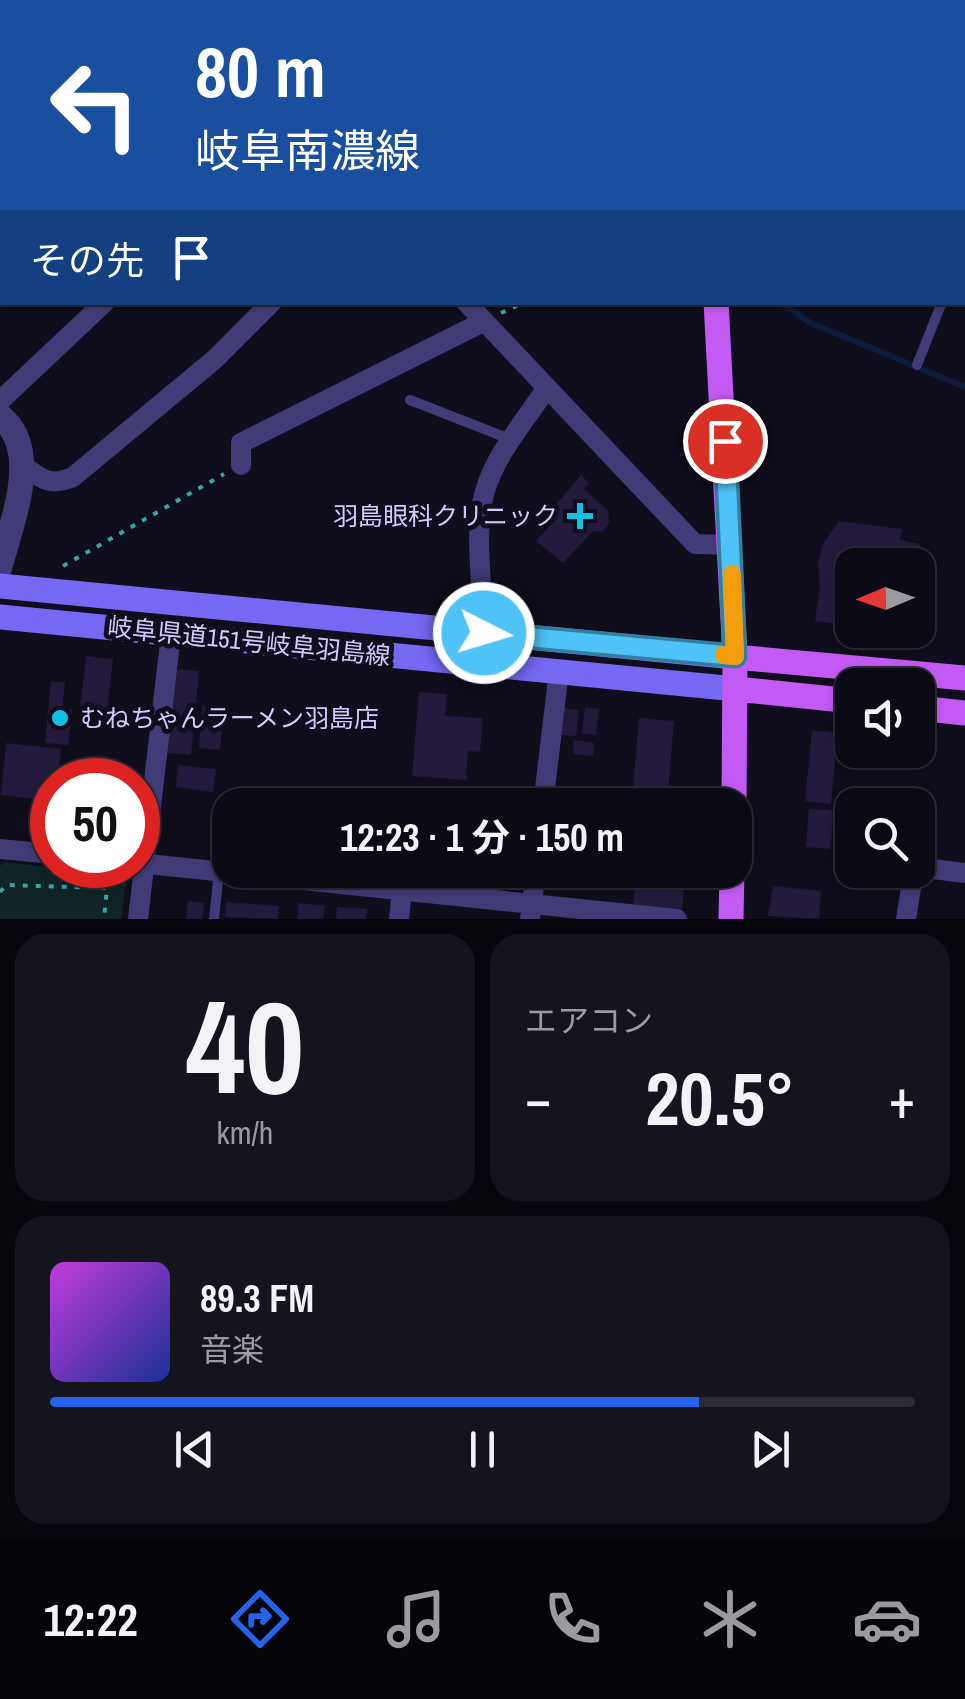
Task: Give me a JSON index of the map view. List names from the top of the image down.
{
  "streets": {
    "main road": ["岐阜県道151号岐阜羽島線"]
  },
  "places": {
    "health": ["羽島眼科クリニック"],
    "other": ["むねちゃんラーメン羽島店"]
  },
  "north": "left",
  "page": {
    "turn": ["80 m", "岐阜南濃線"],
    "then": "その先",
    "limit": "50",
    "trip": "12:23 · 1 分 · 150 m",
    "tile": [
      ["40", "km/h"],
      "エアコン"
    ],
    "heat": ["−", "20.5°", "+"],
    "song": ["89.3 FM", "音楽"],
    "tabs": "12:22"
  }
}
